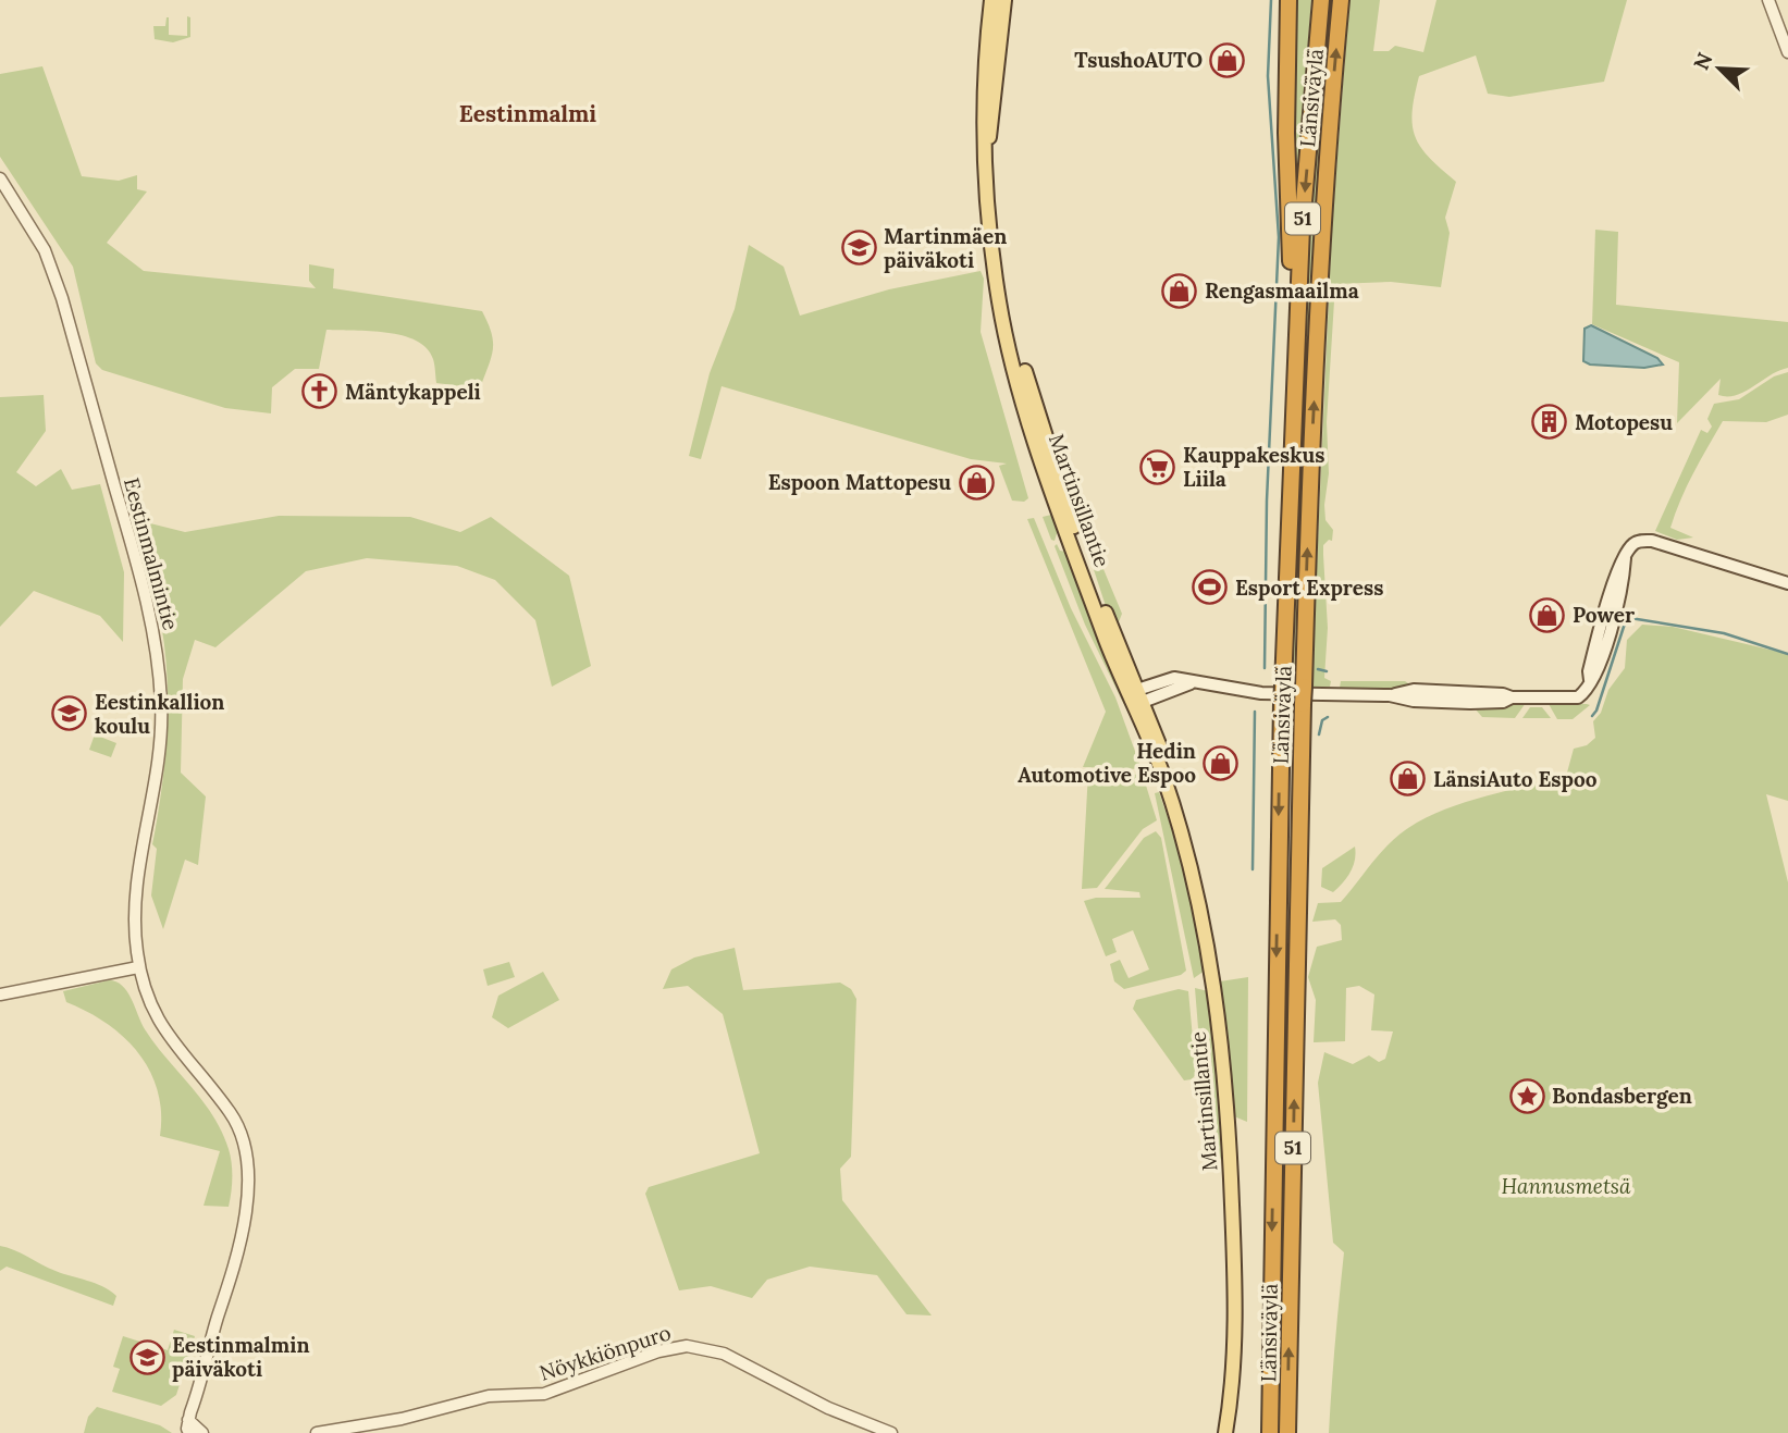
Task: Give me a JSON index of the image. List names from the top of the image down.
{
  "streets": {
    "highway": ["Länsiväylä", "51"],
    "main road": ["Martinsillantie"],
    "street": ["Eestinmalmintie", "Nöykkiönpuro"]
  },
  "districts": ["Eestinmalmi"],
  "parks": ["Hannusmetsä"],
  "places": {
    "shop": [
      "TsushoAUTO",
      "Rengasmaailma",
      "Espoon Mattopesu",
      "Power",
      "Hedin Automotive Espoo",
      "LänsiAuto Espoo"
    ],
    "school or university": ["Martinmäen päiväkoti", "Eestinkallion koulu", "Eestinmalmin päiväkoti"],
    "church": ["Mäntykappeli"],
    "building": ["Motopesu"],
    "supermarket": ["Kauppakeskus Liila"],
    "sports": ["Esport Express"],
    "place": ["Bondasbergen"]
  },
  "north": "top left"
}
